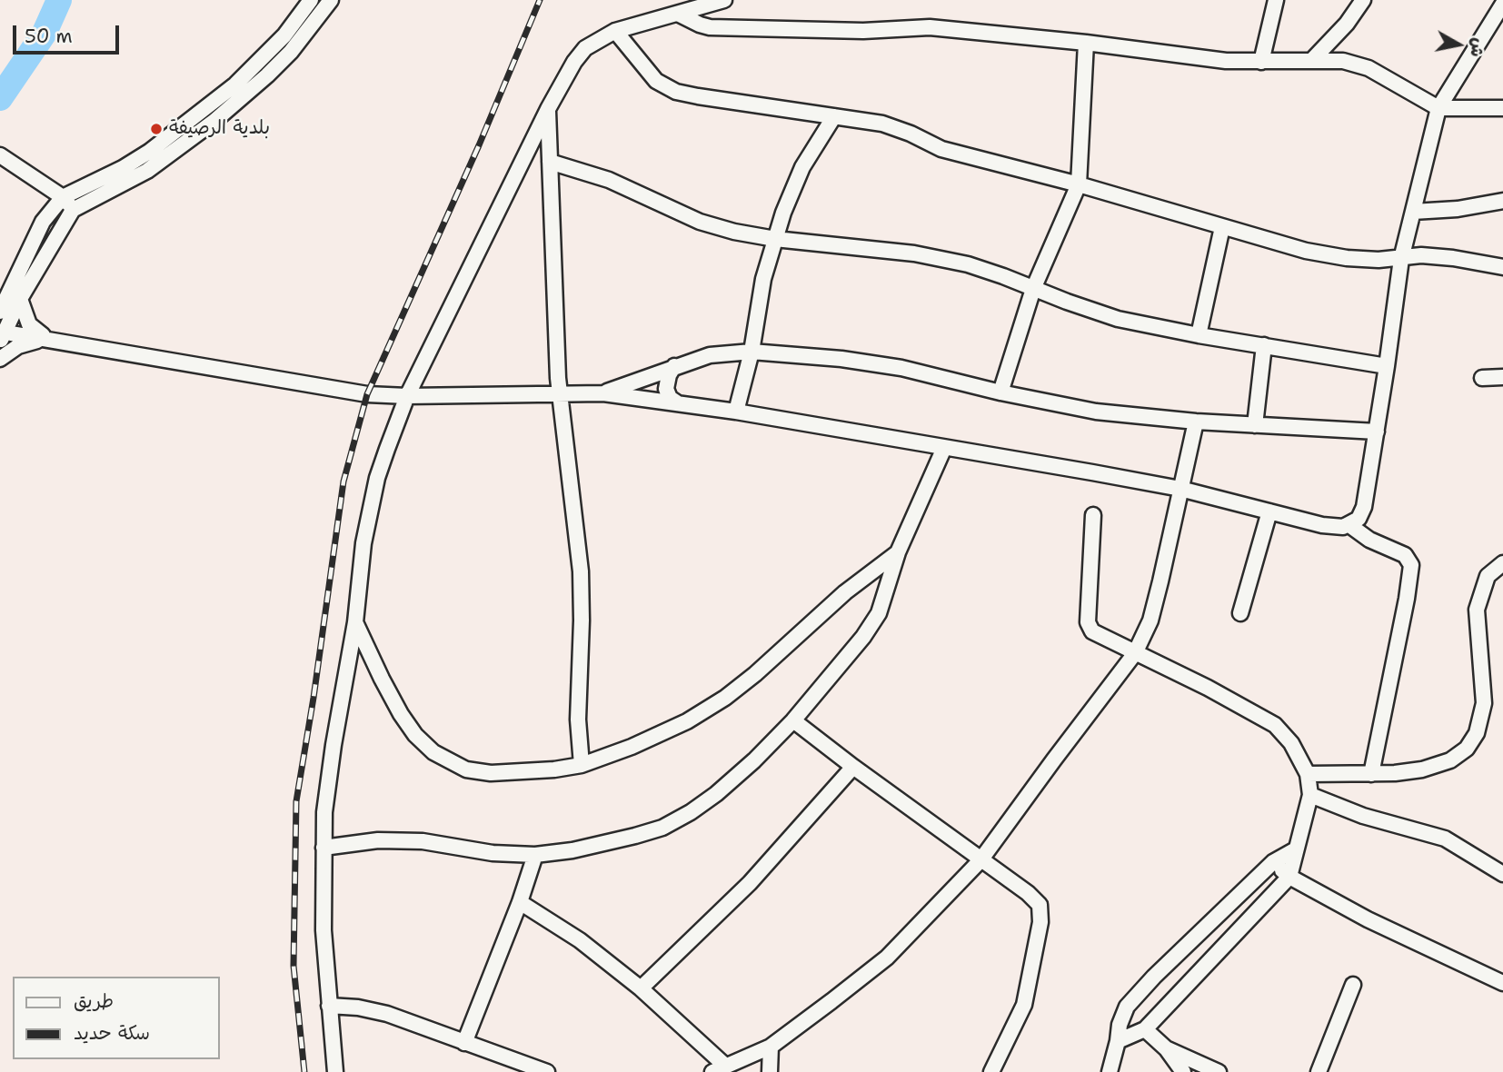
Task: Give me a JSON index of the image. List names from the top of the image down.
{
  "places": ["بلدية الرصيفة"],
  "legend": ["طريق", "سكة حديد"],
  "scale_bar": "50 m",
  "north": "right"
}
